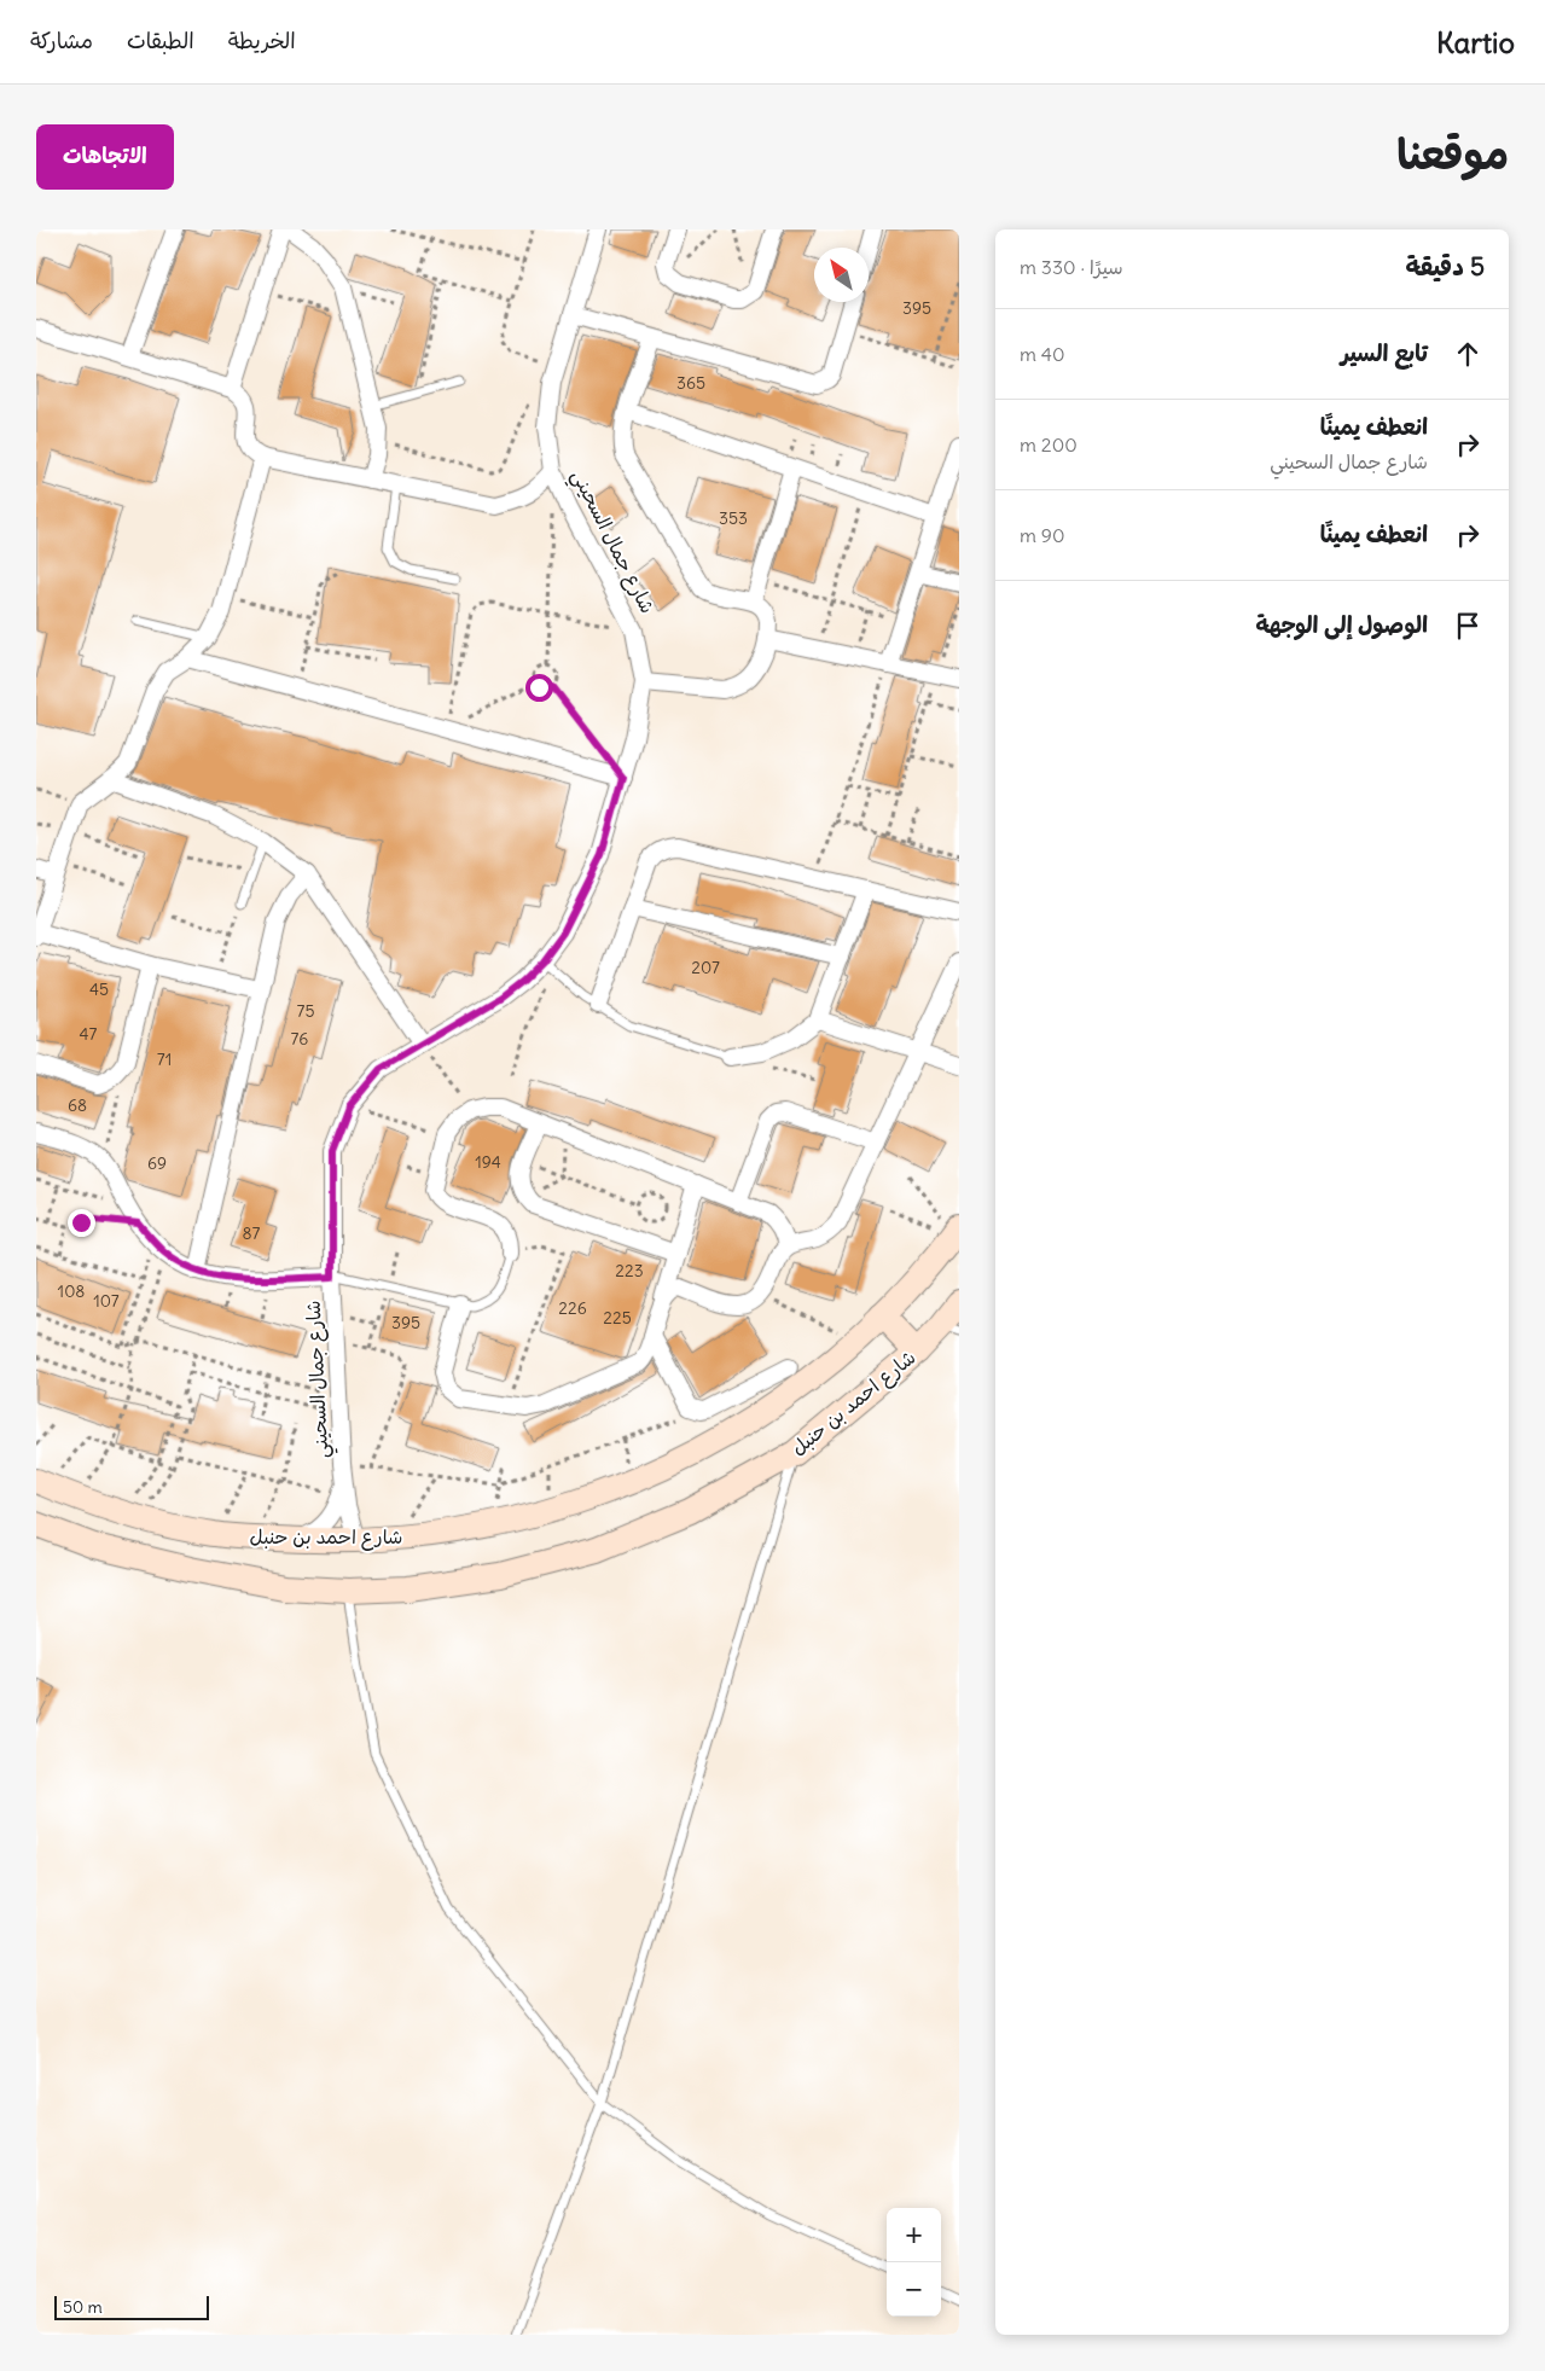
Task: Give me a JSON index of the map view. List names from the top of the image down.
{
  "streets": {
    "street": ["شارع جمال السحيني", "شارع احمد بن حنبل"]
  },
  "crossings": [
    ["شارع جمال السحيني", "شارع احمد بن حنبل"]
  ],
  "house_numbers": [
    "395",
    "365",
    "353",
    "207",
    "45",
    "75",
    "47",
    "76",
    "71",
    "68",
    "194",
    "69",
    "87",
    "223",
    "108",
    "107",
    "226",
    "225",
    "395"
  ],
  "scale_bar": "50 m",
  "north": "top left",
  "page": {
    "header": "Kartio",
    "nav": ["الخريطة", "الطبقات", "مشاركة"],
    "title": "موقعنا",
    "buttons": "الاتجاهات",
    "heading": ["5 دقيقة", "سيرًا · 330 m"],
    "list": [
      ["تابع السير", "40 m"],
      ["انعطف يمينًا", "شارع جمال السحيني", "200 m"],
      ["انعطف يمينًا", "90 m"],
      "الوصول إلى الوجهة"
    ],
    "map_buttons": ["+", "−"],
    "scale": "50 m"
  }
}
